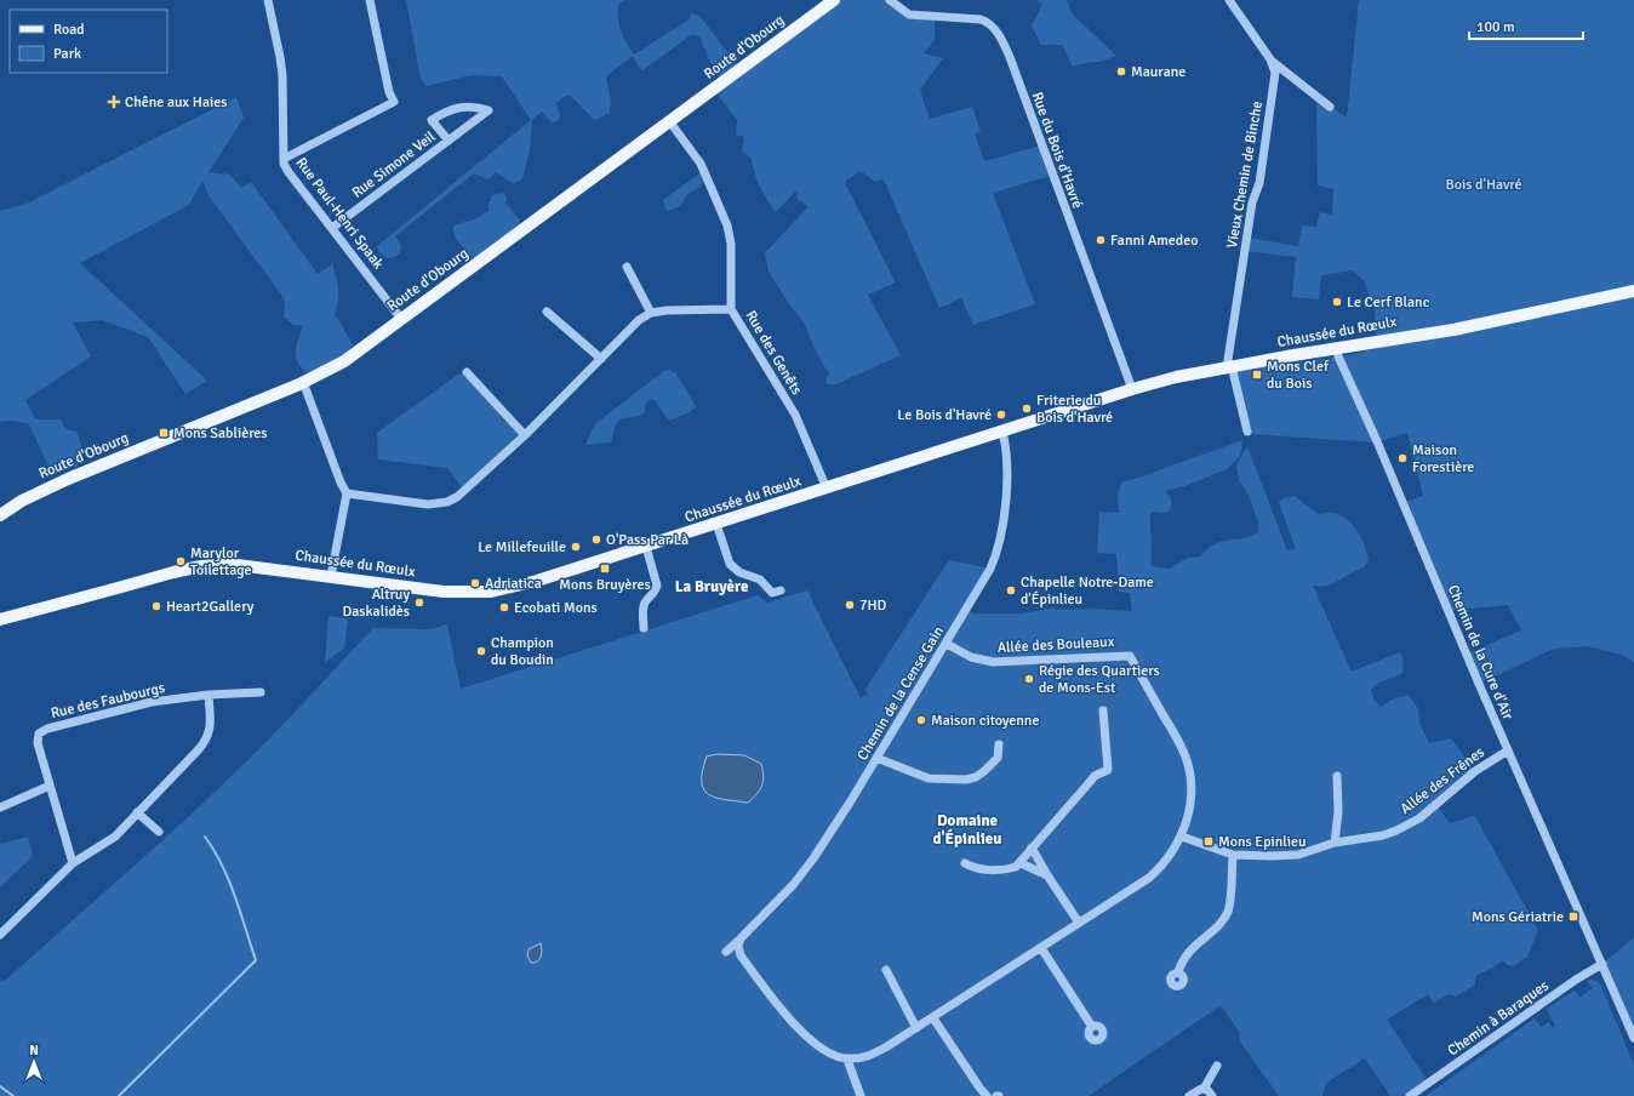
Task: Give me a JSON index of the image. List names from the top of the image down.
{
  "streets": {
    "main road": ["Route d'Obourg", "Chaussée du Rœulx"],
    "street": [
      "Rue du Bois d'Havré",
      "Rue Simone Veil",
      "Vieux Chemin de Binche",
      "Rue Paul-Henri Spaak",
      "Rue des Genêts",
      "Allée des Bouleaux",
      "Chemin de la Cure d'Air",
      "Chemin de la Cense Gain",
      "Rue des Faubourgs",
      "Allée des Frênes",
      "Chemin à Baraques"
    ]
  },
  "crossings": [
    ["Route d'Obourg", "Rue Paul-Henri Spaak"],
    ["Route d'Obourg", "Rue des Genêts"],
    ["Rue du Bois d'Havré", "Chaussée du Rœulx"],
    ["Rue Simone Veil", "Rue Paul-Henri Spaak"],
    ["Vieux Chemin de Binche", "Chaussée du Rœulx"],
    ["Chaussée du Rœulx", "Rue des Genêts"],
    ["Chaussée du Rœulx", "Chemin de la Cure d'Air"],
    ["Chaussée du Rœulx", "Chemin de la Cense Gain"],
    ["Allée des Bouleaux", "Chemin de la Cense Gain"],
    ["Allée des Bouleaux", "Allée des Frênes"],
    ["Chemin de la Cure d'Air", "Allée des Frênes"],
    ["Chemin de la Cure d'Air", "Chemin à Baraques"]
  ],
  "districts": ["La Bruyère", "Domaine d'Épinlieu"],
  "parks": ["Bois d'Havré"],
  "places": {
    "other": [
      "Maurane",
      "Fanni Amedeo",
      "Le Cerf Blanc",
      "Friterie du Bois d'Havré",
      "Le Bois d'Havré",
      "Maison Forestière",
      "O'Pass Par Là",
      "Le Millefeuille",
      "Marylor Toilettage",
      "Adriatica",
      "Chapelle Notre-Dame d'Épinlieu",
      "Altruy Daskalidès",
      "7HD",
      "Heart2Gallery",
      "Ecobati Mons",
      "Champion du Boudin",
      "Régie des Quartiers de Mons-Est",
      "Maison citoyenne"
    ],
    "health": ["Chêne aux Haies"],
    "transit": [
      "Mons Clef du Bois",
      "Mons Sablières",
      "Mons Bruyères",
      "Mons Epinlieu",
      "Mons Gériatrie"
    ]
  },
  "legend": ["Road", "Park"],
  "scale_bar": "100 m",
  "north": "top"
}
